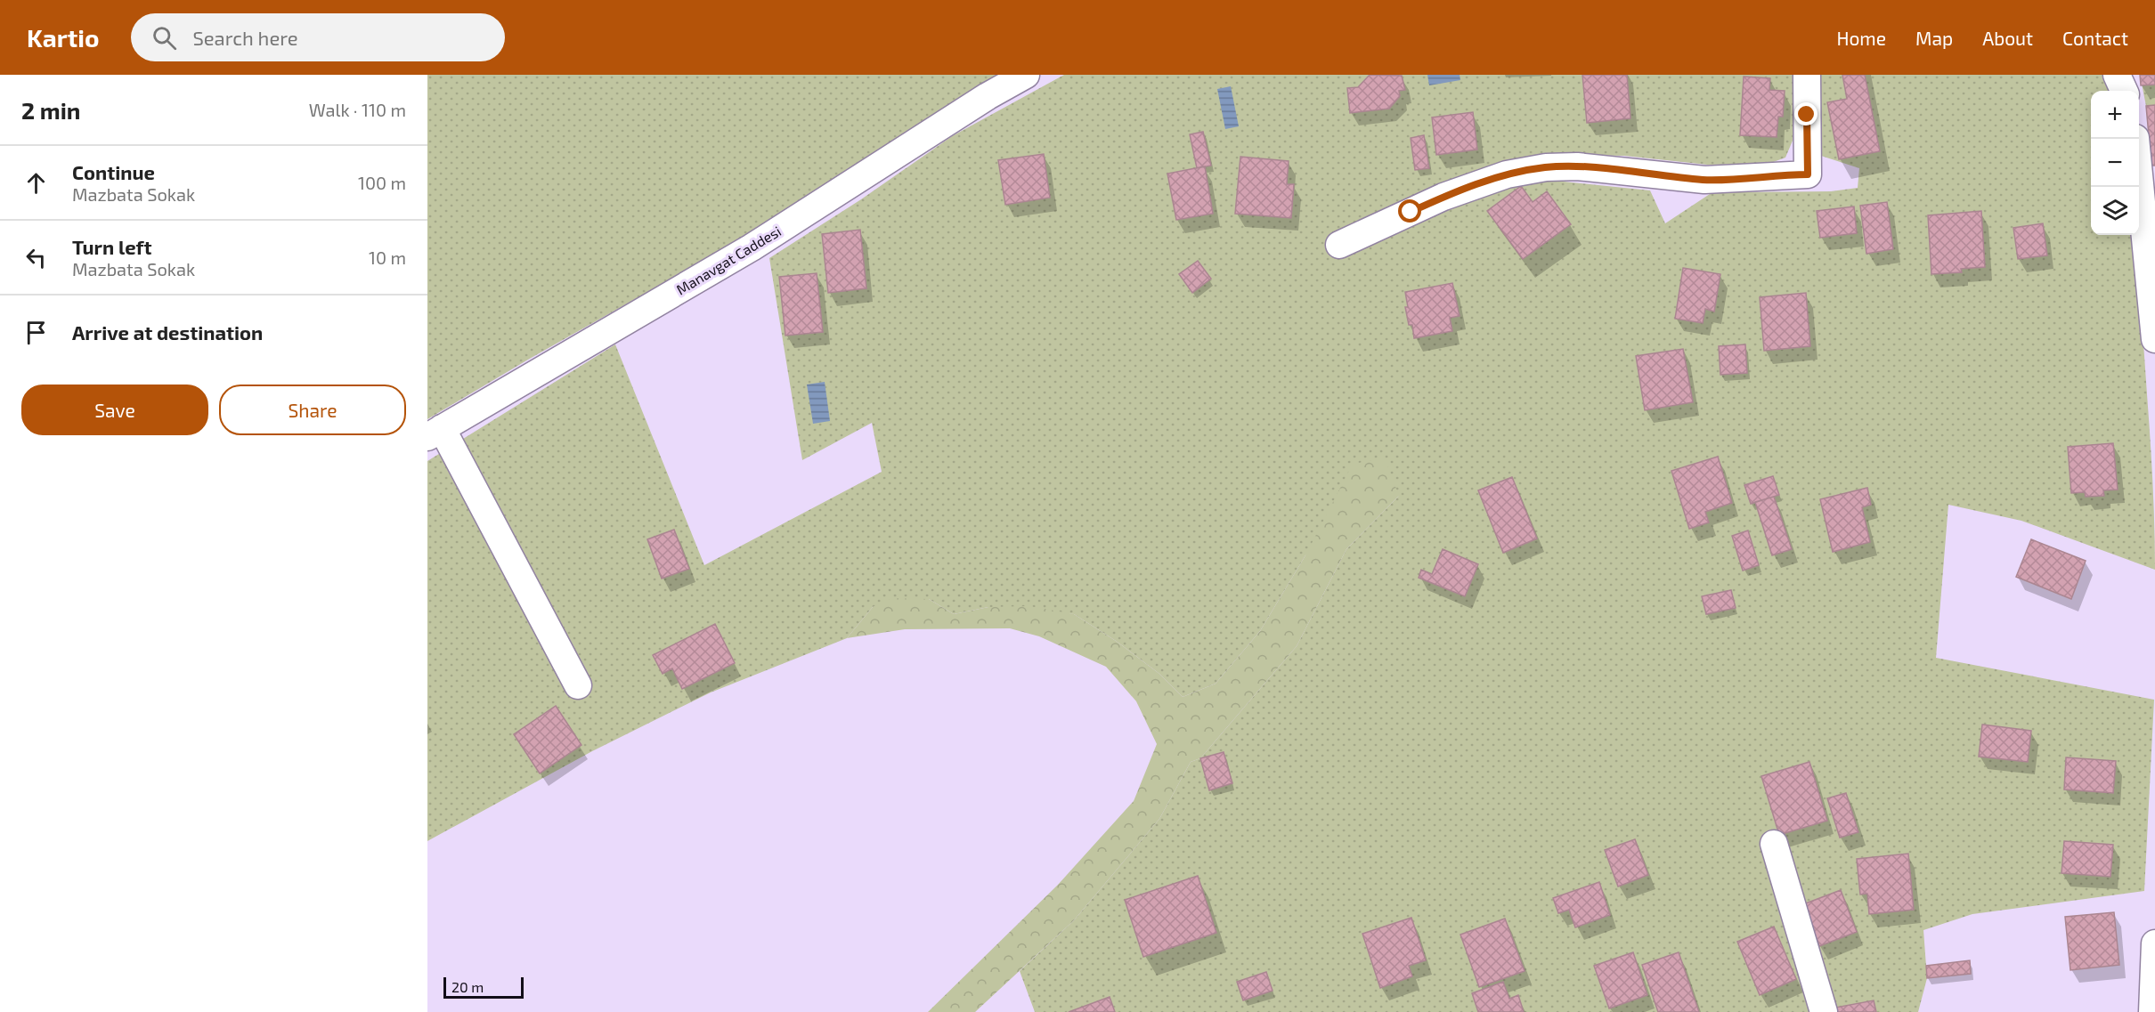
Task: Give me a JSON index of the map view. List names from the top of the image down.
{
  "streets": {
    "street": ["Manavgat Caddesi"]
  },
  "scale_bar": "20 m",
  "page": {
    "header": "Kartio",
    "search": "Search here",
    "nav": [
      "Home",
      "Map",
      "About",
      "Contact"
    ],
    "heading": ["2 min", "Walk · 110 m"],
    "map_buttons": ["+", "−"],
    "list": [
      ["Continue", "Mazbata Sokak", "100 m"],
      ["Turn left", "Mazbata Sokak", "10 m"],
      "Arrive at destination"
    ],
    "buttons": ["Save", "Share"],
    "scale": "20 m"
  }
}
